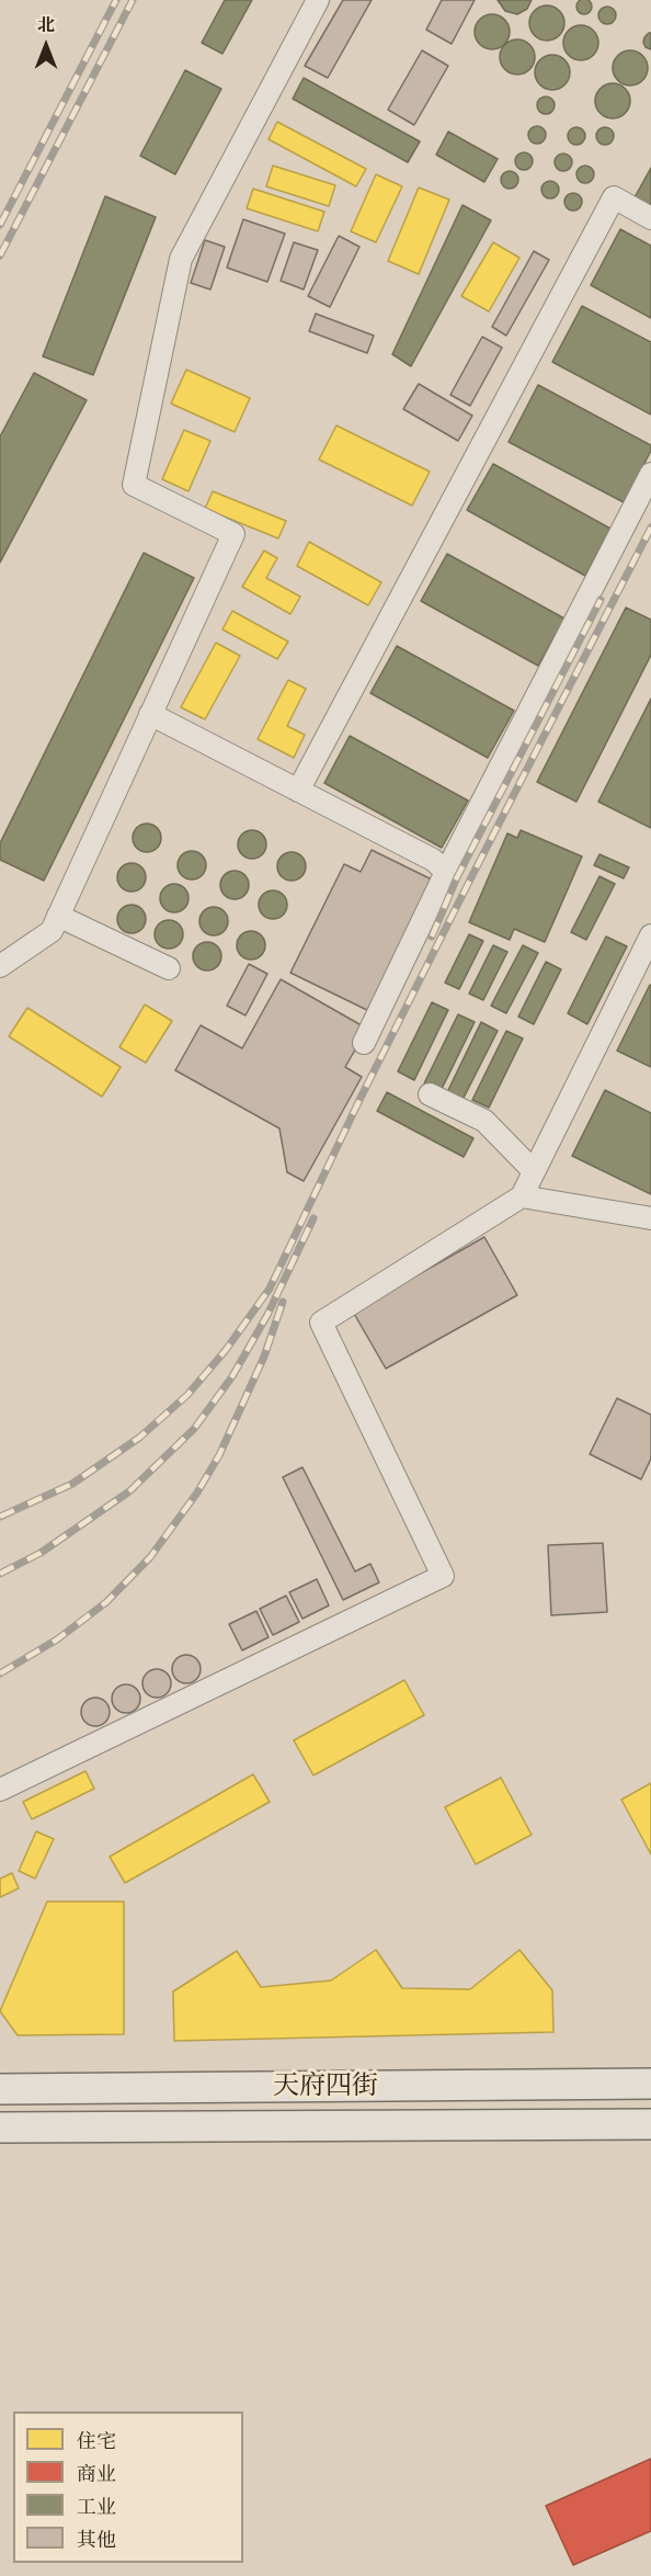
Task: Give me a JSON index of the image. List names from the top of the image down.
{
  "streets": {
    "main road": ["天府四街"]
  },
  "legend": [
    "住宅",
    "商业",
    "工业",
    "其他"
  ],
  "north": "top"
}
